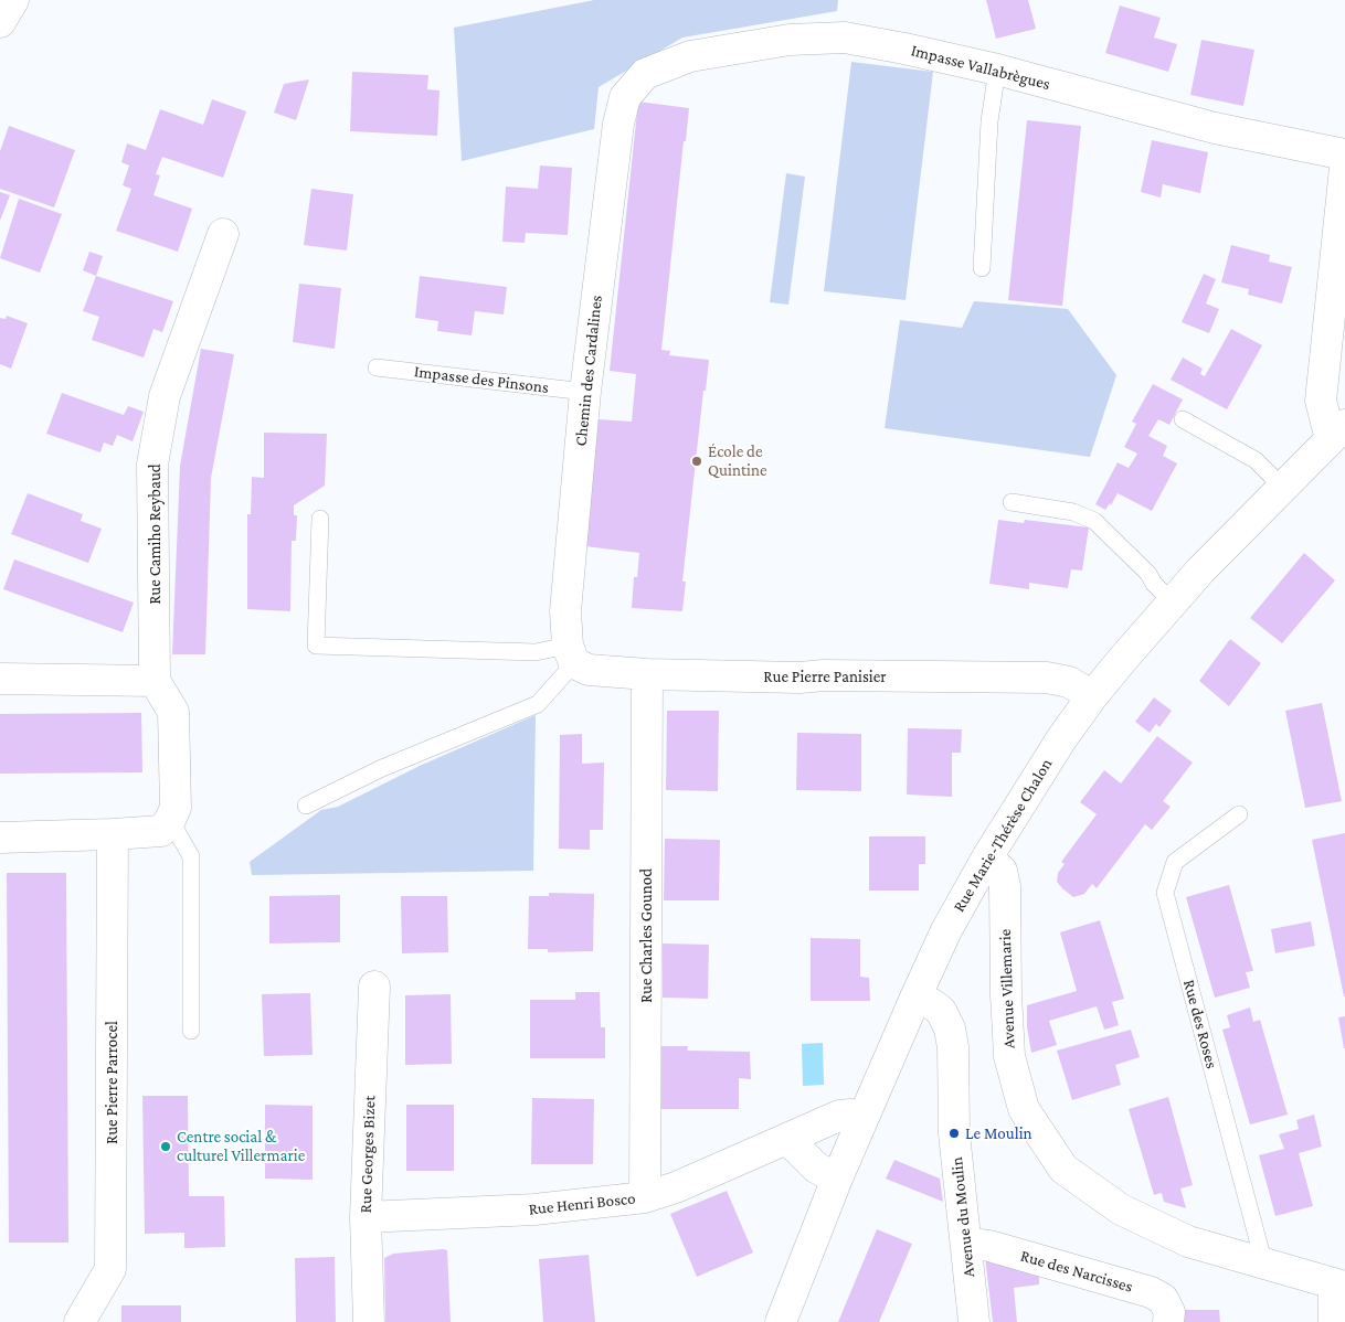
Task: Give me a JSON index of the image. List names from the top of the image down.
{
  "streets": {
    "street": [
      "Impasse Vallabrègues",
      "Chemin des Cardalines",
      "Rue Camiho Reybaud",
      "Rue Pierre Panisier",
      "Rue Marie-Thérèse Chalon",
      "Rue Charles Gounod",
      "Avenue Villemarie",
      "Rue Pierre Parrocel",
      "Rue Georges Bizet",
      "Rue Henri Bosco",
      "Avenue du Moulin",
      "Rue des Narcisses"
    ],
    "lane": ["Impasse des Pinsons", "Rue des Roses"]
  },
  "crossings": [
    ["Impasse Vallabrègues", "Chemin des Cardalines"],
    ["Chemin des Cardalines", "Impasse des Pinsons"],
    ["Chemin des Cardalines", "Rue Pierre Panisier"],
    ["Rue Pierre Panisier", "Rue Marie-Thérèse Chalon"],
    ["Rue Pierre Panisier", "Rue Charles Gounod"],
    ["Rue Marie-Thérèse Chalon", "Avenue Villemarie"],
    ["Rue Marie-Thérèse Chalon", "Rue Henri Bosco"],
    ["Rue Marie-Thérèse Chalon", "Avenue du Moulin"],
    ["Rue Charles Gounod", "Rue Henri Bosco"],
    ["Avenue Villemarie", "Rue des Roses"],
    ["Rue Georges Bizet", "Rue Henri Bosco"],
    ["Avenue du Moulin", "Rue des Narcisses"]
  ],
  "places": ["École de Quintine", "Le Moulin", "Centre social & culturel Villermarie"]
}
